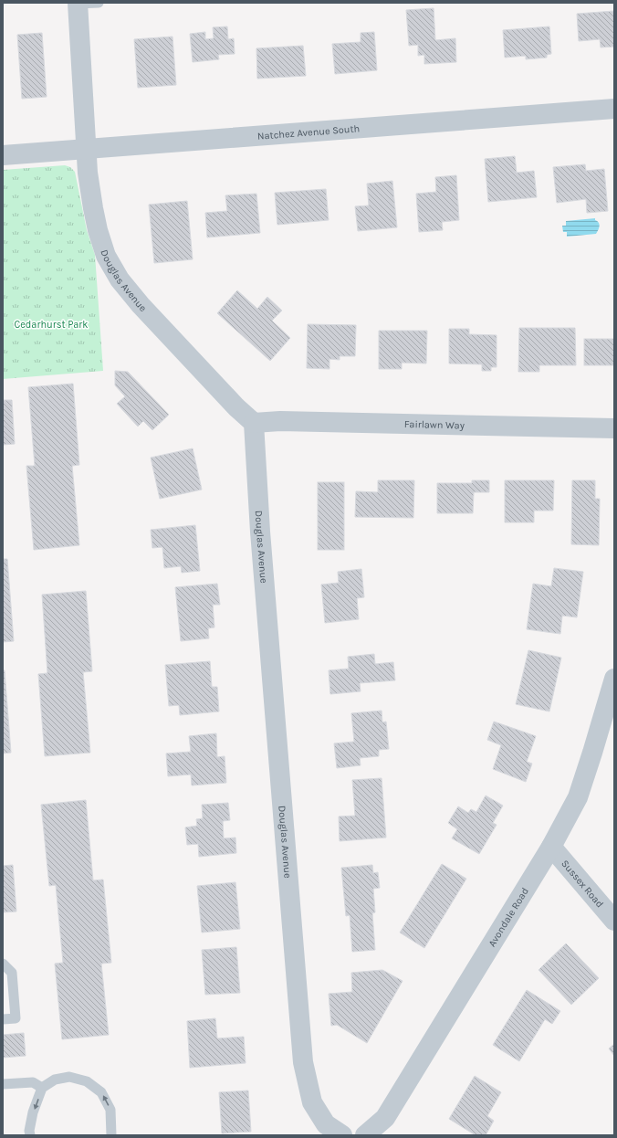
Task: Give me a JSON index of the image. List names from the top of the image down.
{
  "streets": {
    "street": [
      "Natchez Avenue South",
      "Douglas Avenue",
      "Fairlawn Way",
      "Sussex Road",
      "Avondale Road"
    ]
  },
  "crossings": [
    ["Natchez Avenue South", "Douglas Avenue"],
    ["Douglas Avenue", "Fairlawn Way"],
    ["Sussex Road", "Avondale Road"]
  ],
  "parks": ["Cedarhurst Park"]
}
